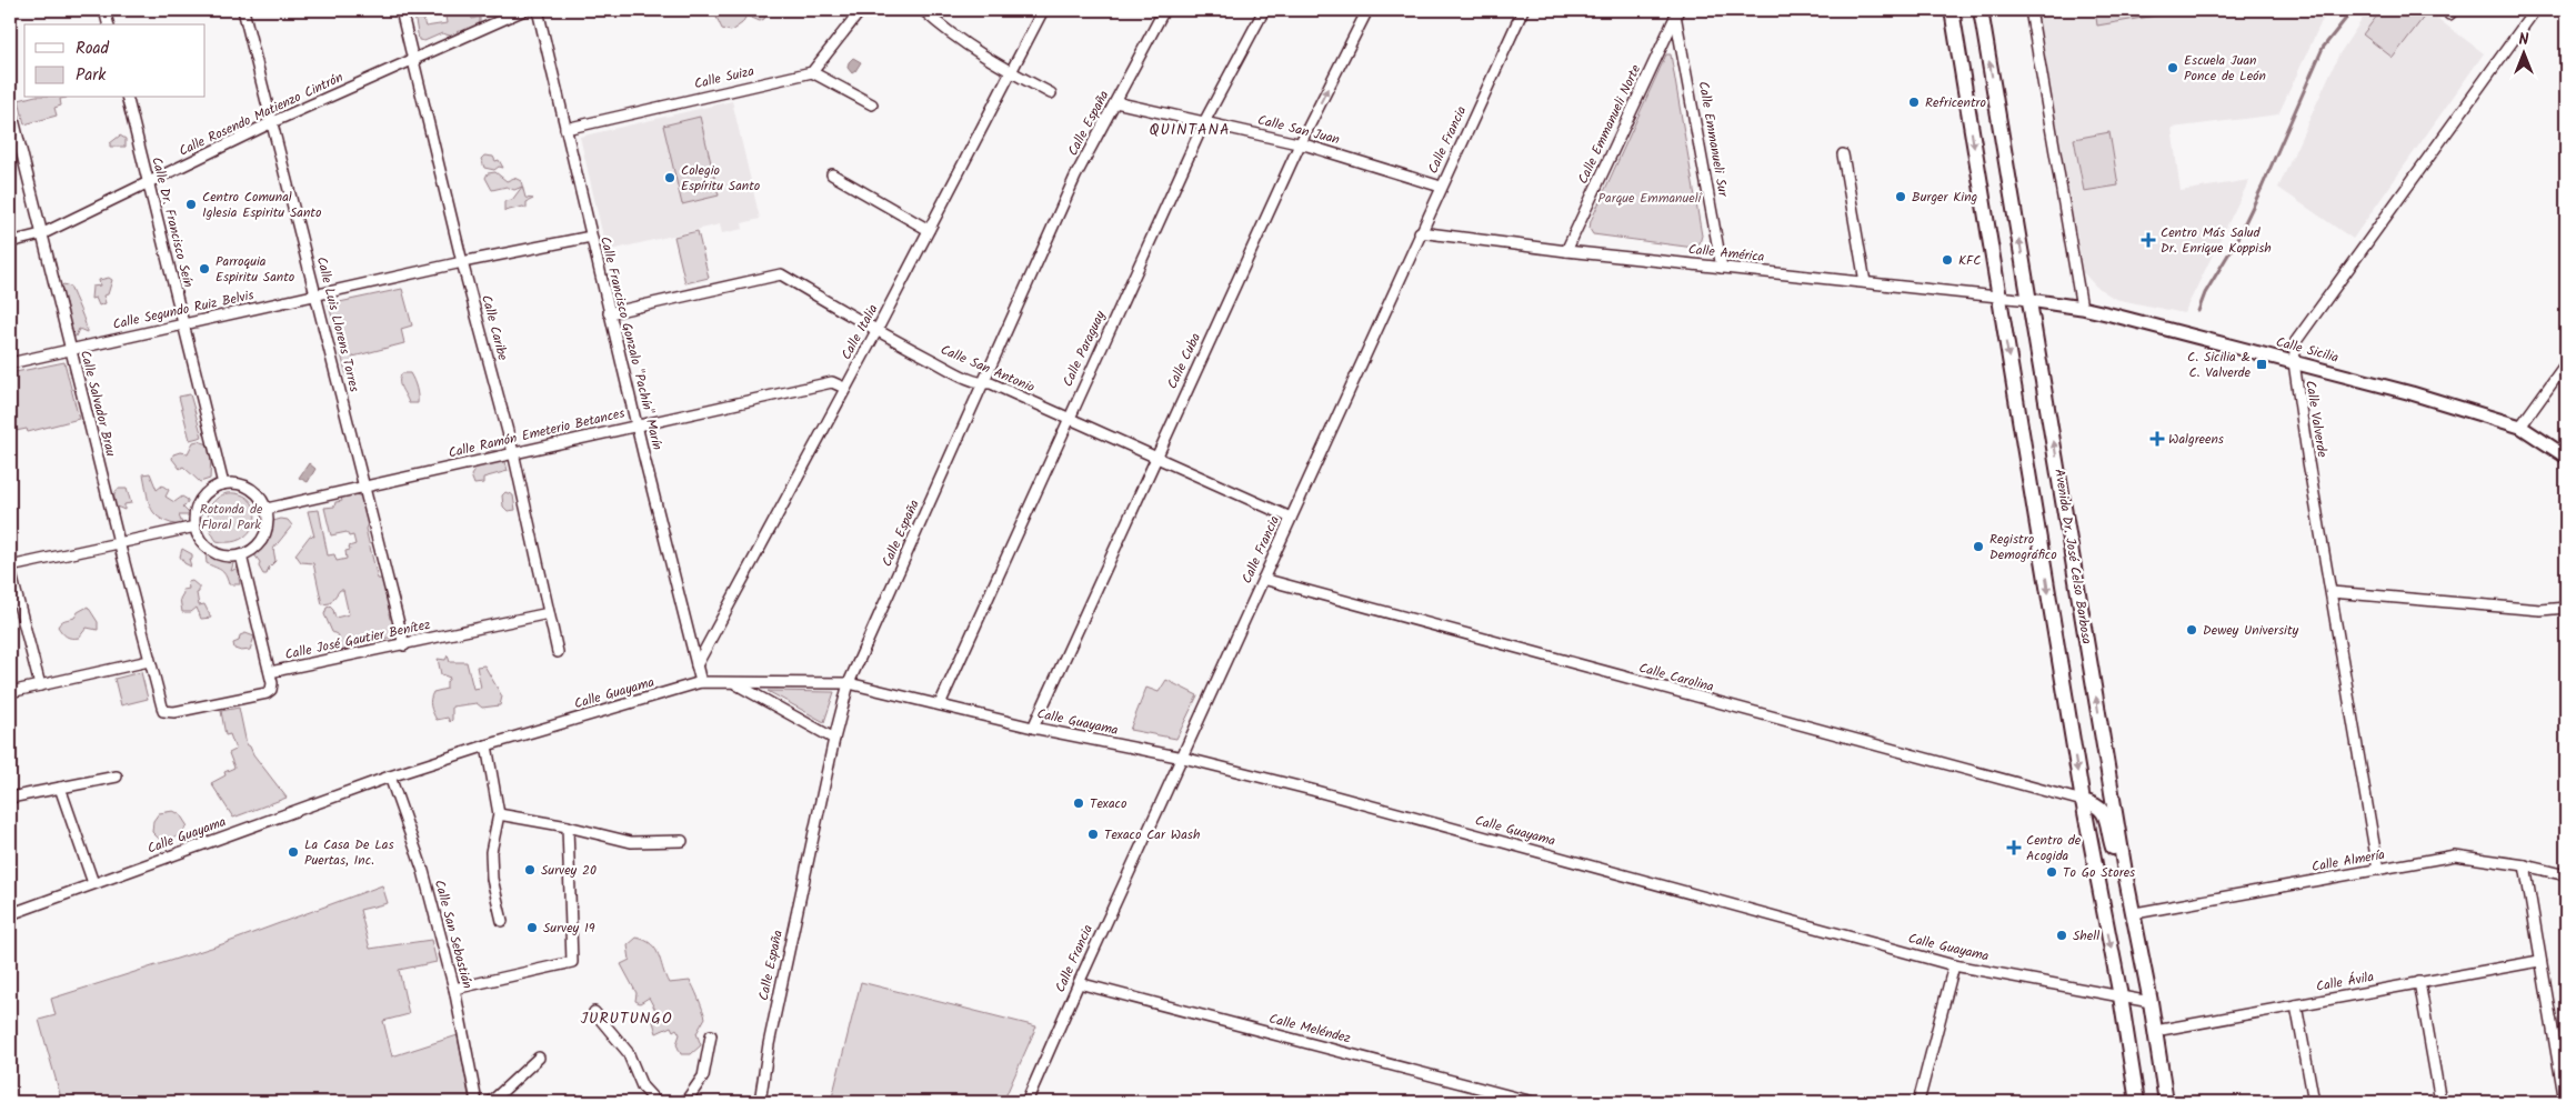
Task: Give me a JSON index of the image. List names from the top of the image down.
{
  "streets": {
    "main road": ["Avenida Dr. José Celso Barbosa"],
    "street": [
      "Calle Suiza",
      "Calle Rosendo Matienzo Cintrón",
      "Calle España",
      "Calle Emmanueli Norte",
      "Calle San Juan",
      "Calle Emmanueli Sur",
      "Calle Francia",
      "Calle Dr. Francisco Seín",
      "Calle América",
      "Calle Segundo Ruiz Belvis",
      "Calle Luis Llorens Torres",
      "Calle Caribe",
      "Calle Italia",
      "Calle Francisco Gonzalo \"Pachín\" Marín",
      "Calle Paraguay",
      "Calle Sicilia",
      "Calle Cuba",
      "Calle San Antonio",
      "Calle Salvador Brau",
      "Calle Valverde",
      "Calle Ramón Emeterio Betances",
      "Calle José Gautier Benítez",
      "Calle Carolina",
      "Calle Guayama",
      "Calle Almería",
      "Calle San Sebastián",
      "Calle Ávila",
      "Calle Meléndez"
    ]
  },
  "crossings": [
    ["Calle Suiza", "Calle Francisco Gonzalo \"Pachín\" Marín"],
    ["Calle Rosendo Matienzo Cintrón", "Calle Dr. Francisco Seín"],
    ["Calle Rosendo Matienzo Cintrón", "Calle Luis Llorens Torres"],
    ["Calle Rosendo Matienzo Cintrón", "Calle Caribe"],
    ["Calle Rosendo Matienzo Cintrón", "Calle Salvador Brau"],
    ["Calle España", "Calle San Juan"],
    ["Calle España", "Calle San Antonio"],
    ["Calle España", "Calle Guayama"],
    ["Calle Emmanueli Norte", "Calle Emmanueli Sur"],
    ["Calle Emmanueli Norte", "Calle América"],
    ["Calle San Juan", "Calle Francia"],
    ["Calle San Juan", "Calle Paraguay"],
    ["Calle San Juan", "Calle Cuba"],
    ["Calle Emmanueli Sur", "Calle América"],
    ["Calle Francia", "Calle América"],
    ["Calle Francia", "Calle San Antonio"],
    ["Calle Francia", "Calle Carolina"],
    ["Calle Francia", "Calle Guayama"],
    ["Calle Francia", "Calle Meléndez"],
    ["Calle Dr. Francisco Seín", "Calle Segundo Ruiz Belvis"],
    ["Calle Dr. Francisco Seín", "Calle Ramón Emeterio Betances"],
    ["Calle América", "Calle Sicilia"],
    ["Calle América", "Avenida Dr. José Celso Barbosa"],
    ["Calle Segundo Ruiz Belvis", "Calle Luis Llorens Torres"],
    ["Calle Segundo Ruiz Belvis", "Calle Caribe"],
    ["Calle Segundo Ruiz Belvis", "Calle Francisco Gonzalo \"Pachín\" Marín"],
    ["Calle Segundo Ruiz Belvis", "Calle Salvador Brau"],
    ["Calle Luis Llorens Torres", "Calle Ramón Emeterio Betances"],
    ["Calle Luis Llorens Torres", "Calle José Gautier Benítez"],
    ["Calle Caribe", "Calle Ramón Emeterio Betances"],
    ["Calle Caribe", "Calle José Gautier Benítez"],
    ["Calle Italia", "Calle Francisco Gonzalo \"Pachín\" Marín"],
    ["Calle Italia", "Calle San Antonio"],
    ["Calle Italia", "Calle Ramón Emeterio Betances"],
    ["Calle Francisco Gonzalo \"Pachín\" Marín", "Calle San Antonio"],
    ["Calle Francisco Gonzalo \"Pachín\" Marín", "Calle Ramón Emeterio Betances"],
    ["Calle Francisco Gonzalo \"Pachín\" Marín", "Calle Guayama"],
    ["Calle Paraguay", "Calle San Antonio"],
    ["Calle Paraguay", "Calle Guayama"],
    ["Calle Sicilia", "Calle Valverde"],
    ["Calle Sicilia", "Avenida Dr. José Celso Barbosa"],
    ["Calle Cuba", "Calle San Antonio"],
    ["Calle Cuba", "Calle Guayama"],
    ["Calle Salvador Brau", "Calle José Gautier Benítez"],
    ["Calle Valverde", "Calle Almería"],
    ["Avenida Dr. José Celso Barbosa", "Calle Guayama"],
    ["Avenida Dr. José Celso Barbosa", "Calle Almería"],
    ["Avenida Dr. José Celso Barbosa", "Calle Ávila"],
    ["Calle Guayama", "Calle San Sebastián"]
  ],
  "districts": ["QUINTANA", "JURUTUNGO"],
  "parks": ["Parque Emmanueli", "Rotonda de Floral Park"],
  "places": {
    "other": [
      "Escuela Juan Ponce de León",
      "Refricentro",
      "Colegio Espíritu Santo",
      "Burger King",
      "Centro Comunal Iglesia Espiritu Santo",
      "KFC",
      "Parroquia Espiritu Santo",
      "Registro Demográfico",
      "Dewey University",
      "Texaco",
      "Texaco Car Wash",
      "La Casa De Las Puertas, Inc.",
      "Survey 20",
      "To Go Stores",
      "Survey 19",
      "Shell"
    ],
    "health": ["Centro Más Salud Dr. Enrique Koppish", "Walgreens", "Centro de Acogida"],
    "transit": ["C. Sicilia & C. Valverde"]
  },
  "legend": ["Road", "Park"],
  "north": "top"
}
